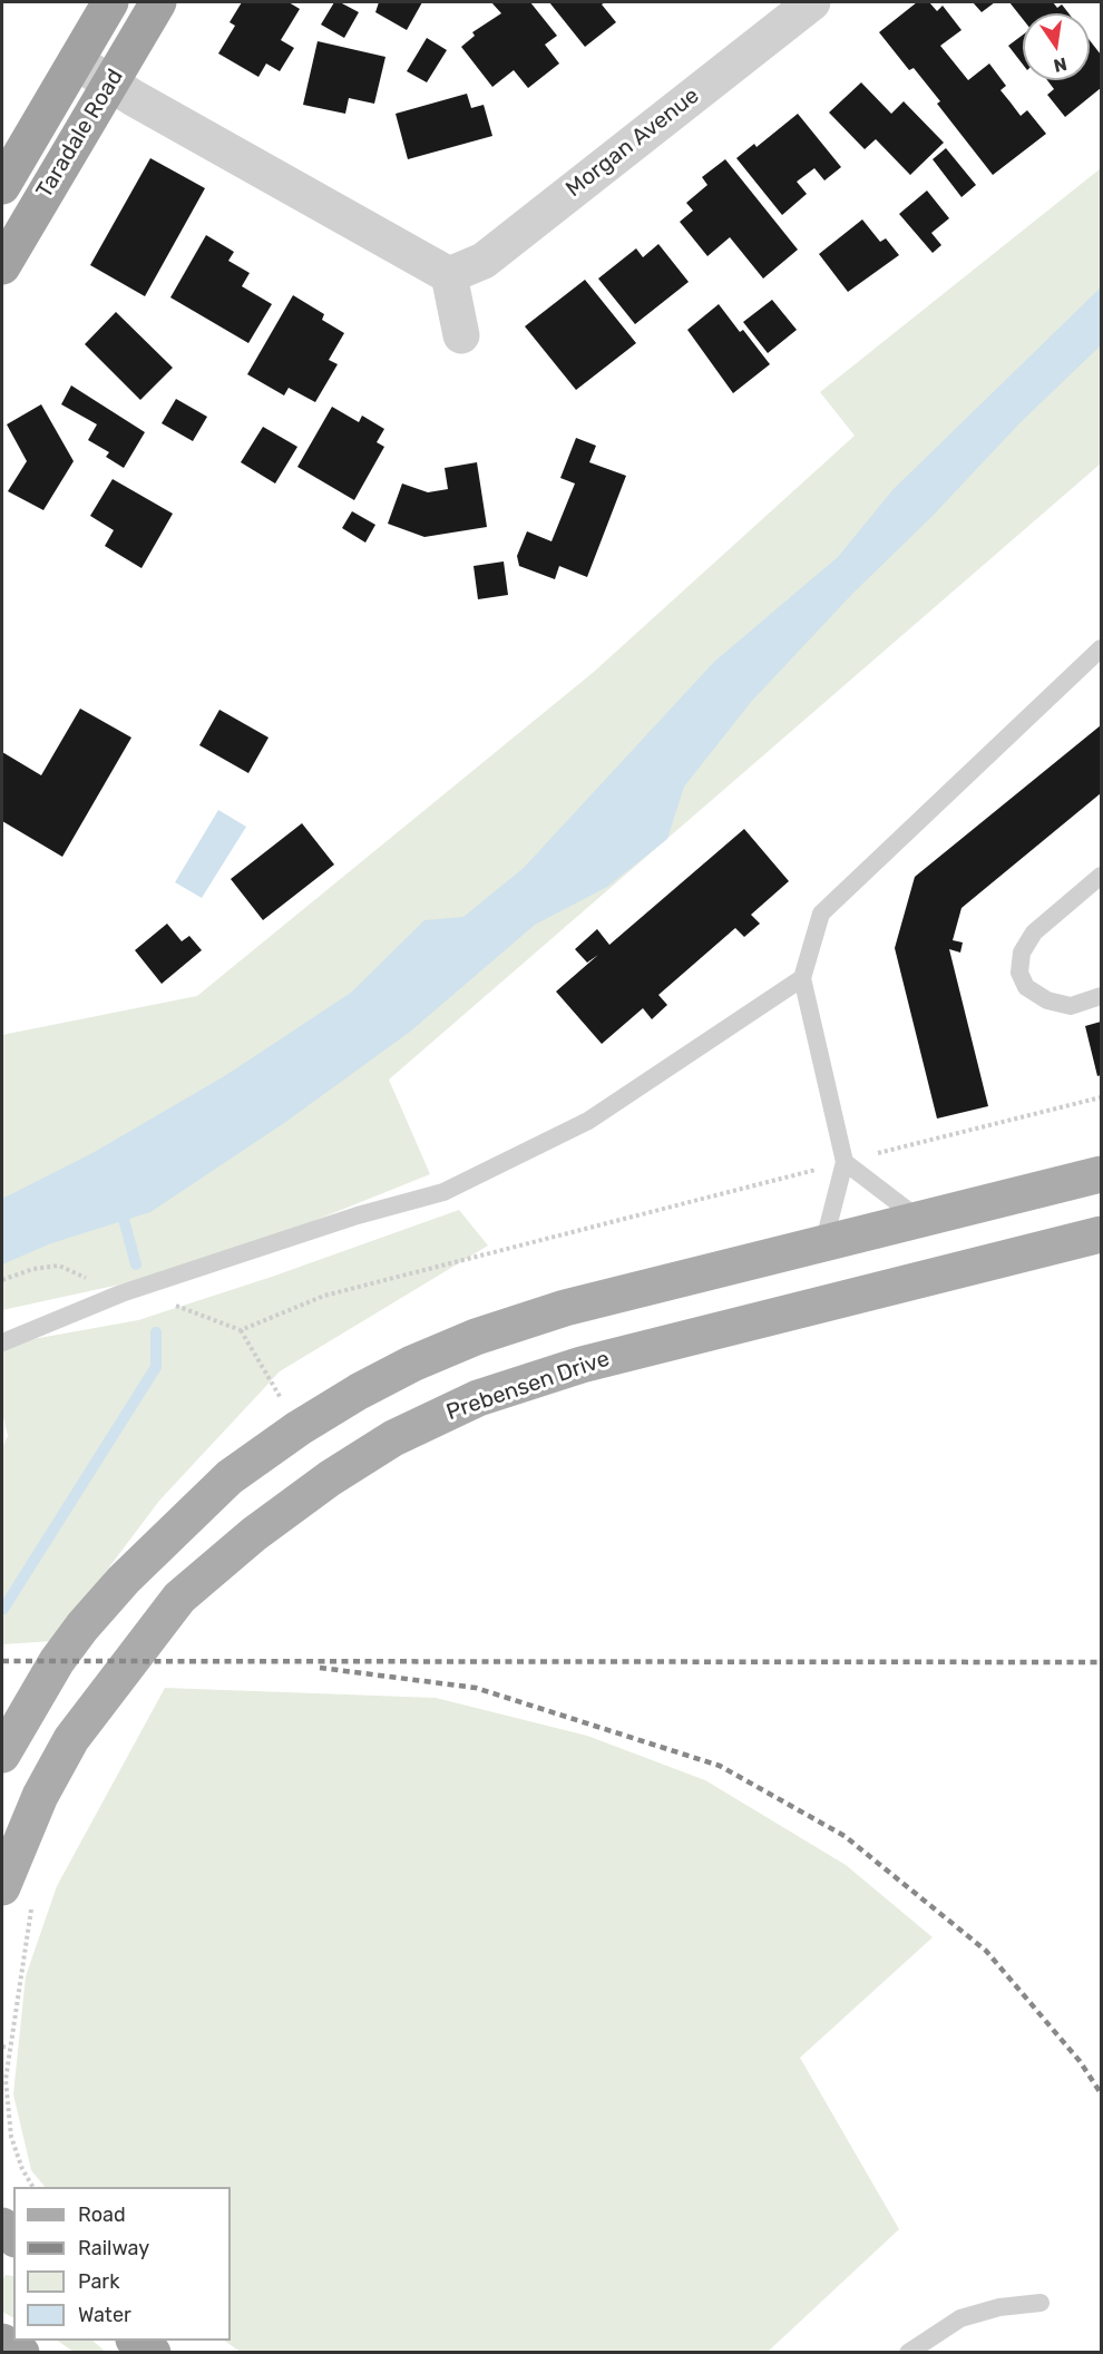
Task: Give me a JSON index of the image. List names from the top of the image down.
{
  "streets": {
    "highway": ["Taradale Road"],
    "main road": ["Prebensen Drive"],
    "street": ["Morgan Avenue"]
  },
  "legend": [
    "Road",
    "Railway",
    "Park",
    "Water"
  ],
  "north": "bottom"
}
